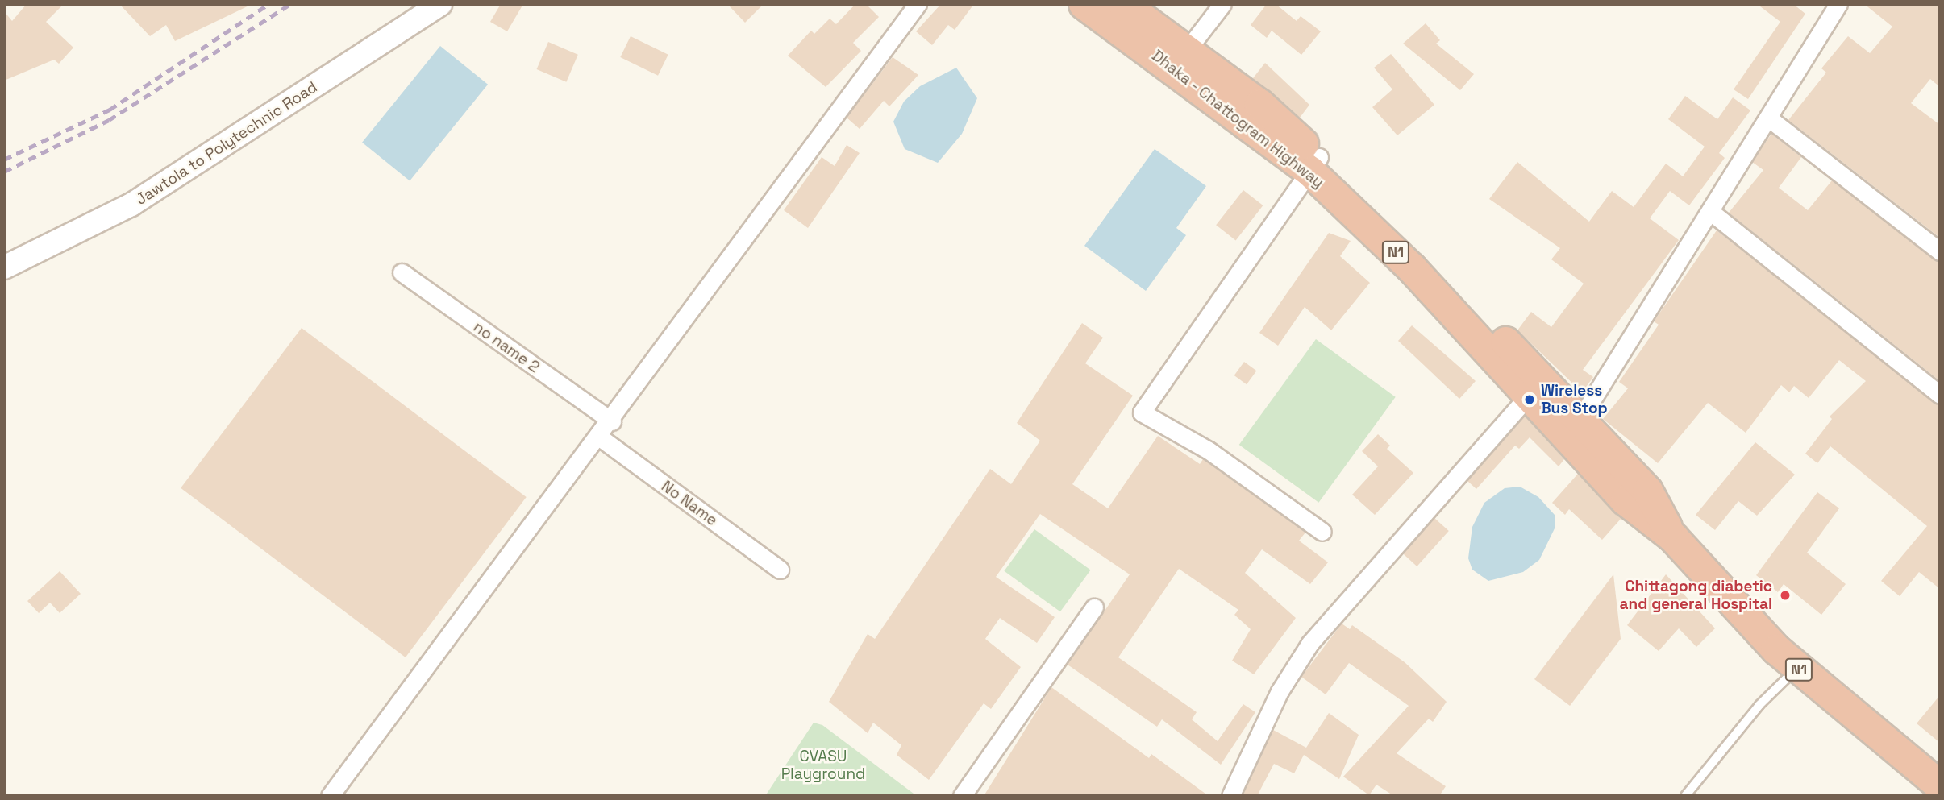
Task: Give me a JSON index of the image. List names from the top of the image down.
{
  "streets": {
    "highway": ["Dhaka - Chattogram Highway", "N1"],
    "main road": ["Jawtola to Polytechnic Road"],
    "street": ["no name 2", "No Name"]
  },
  "crossings": [
    ["Dhaka - Chattogram Highway", "N1"]
  ],
  "parks": ["CVASU Playground"],
  "places": ["Wireless Bus Stop", "Chittagong diabetic and general Hospital"]
}
